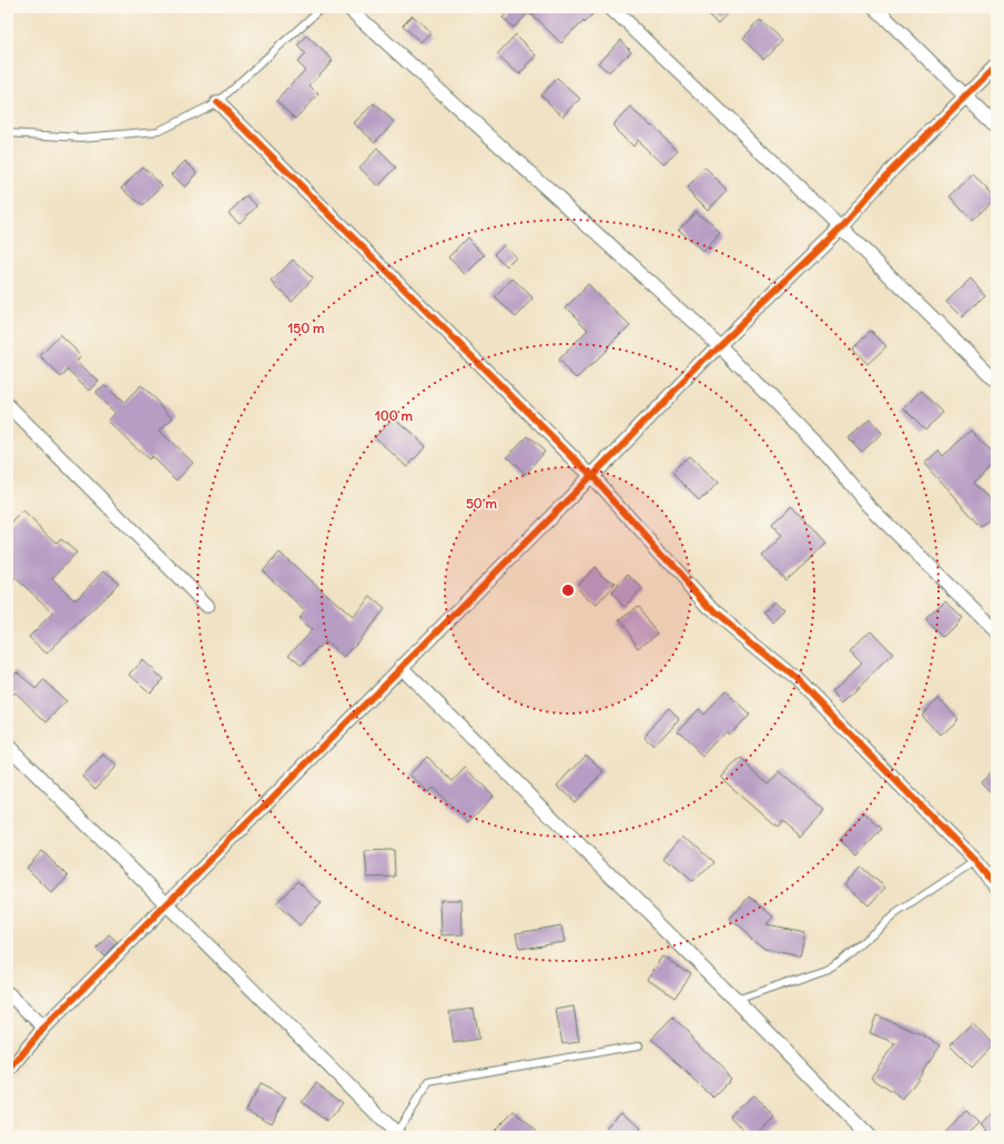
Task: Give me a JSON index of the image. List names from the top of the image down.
{
  "rings": ["150 m", "100 m", "50 m"]
}
